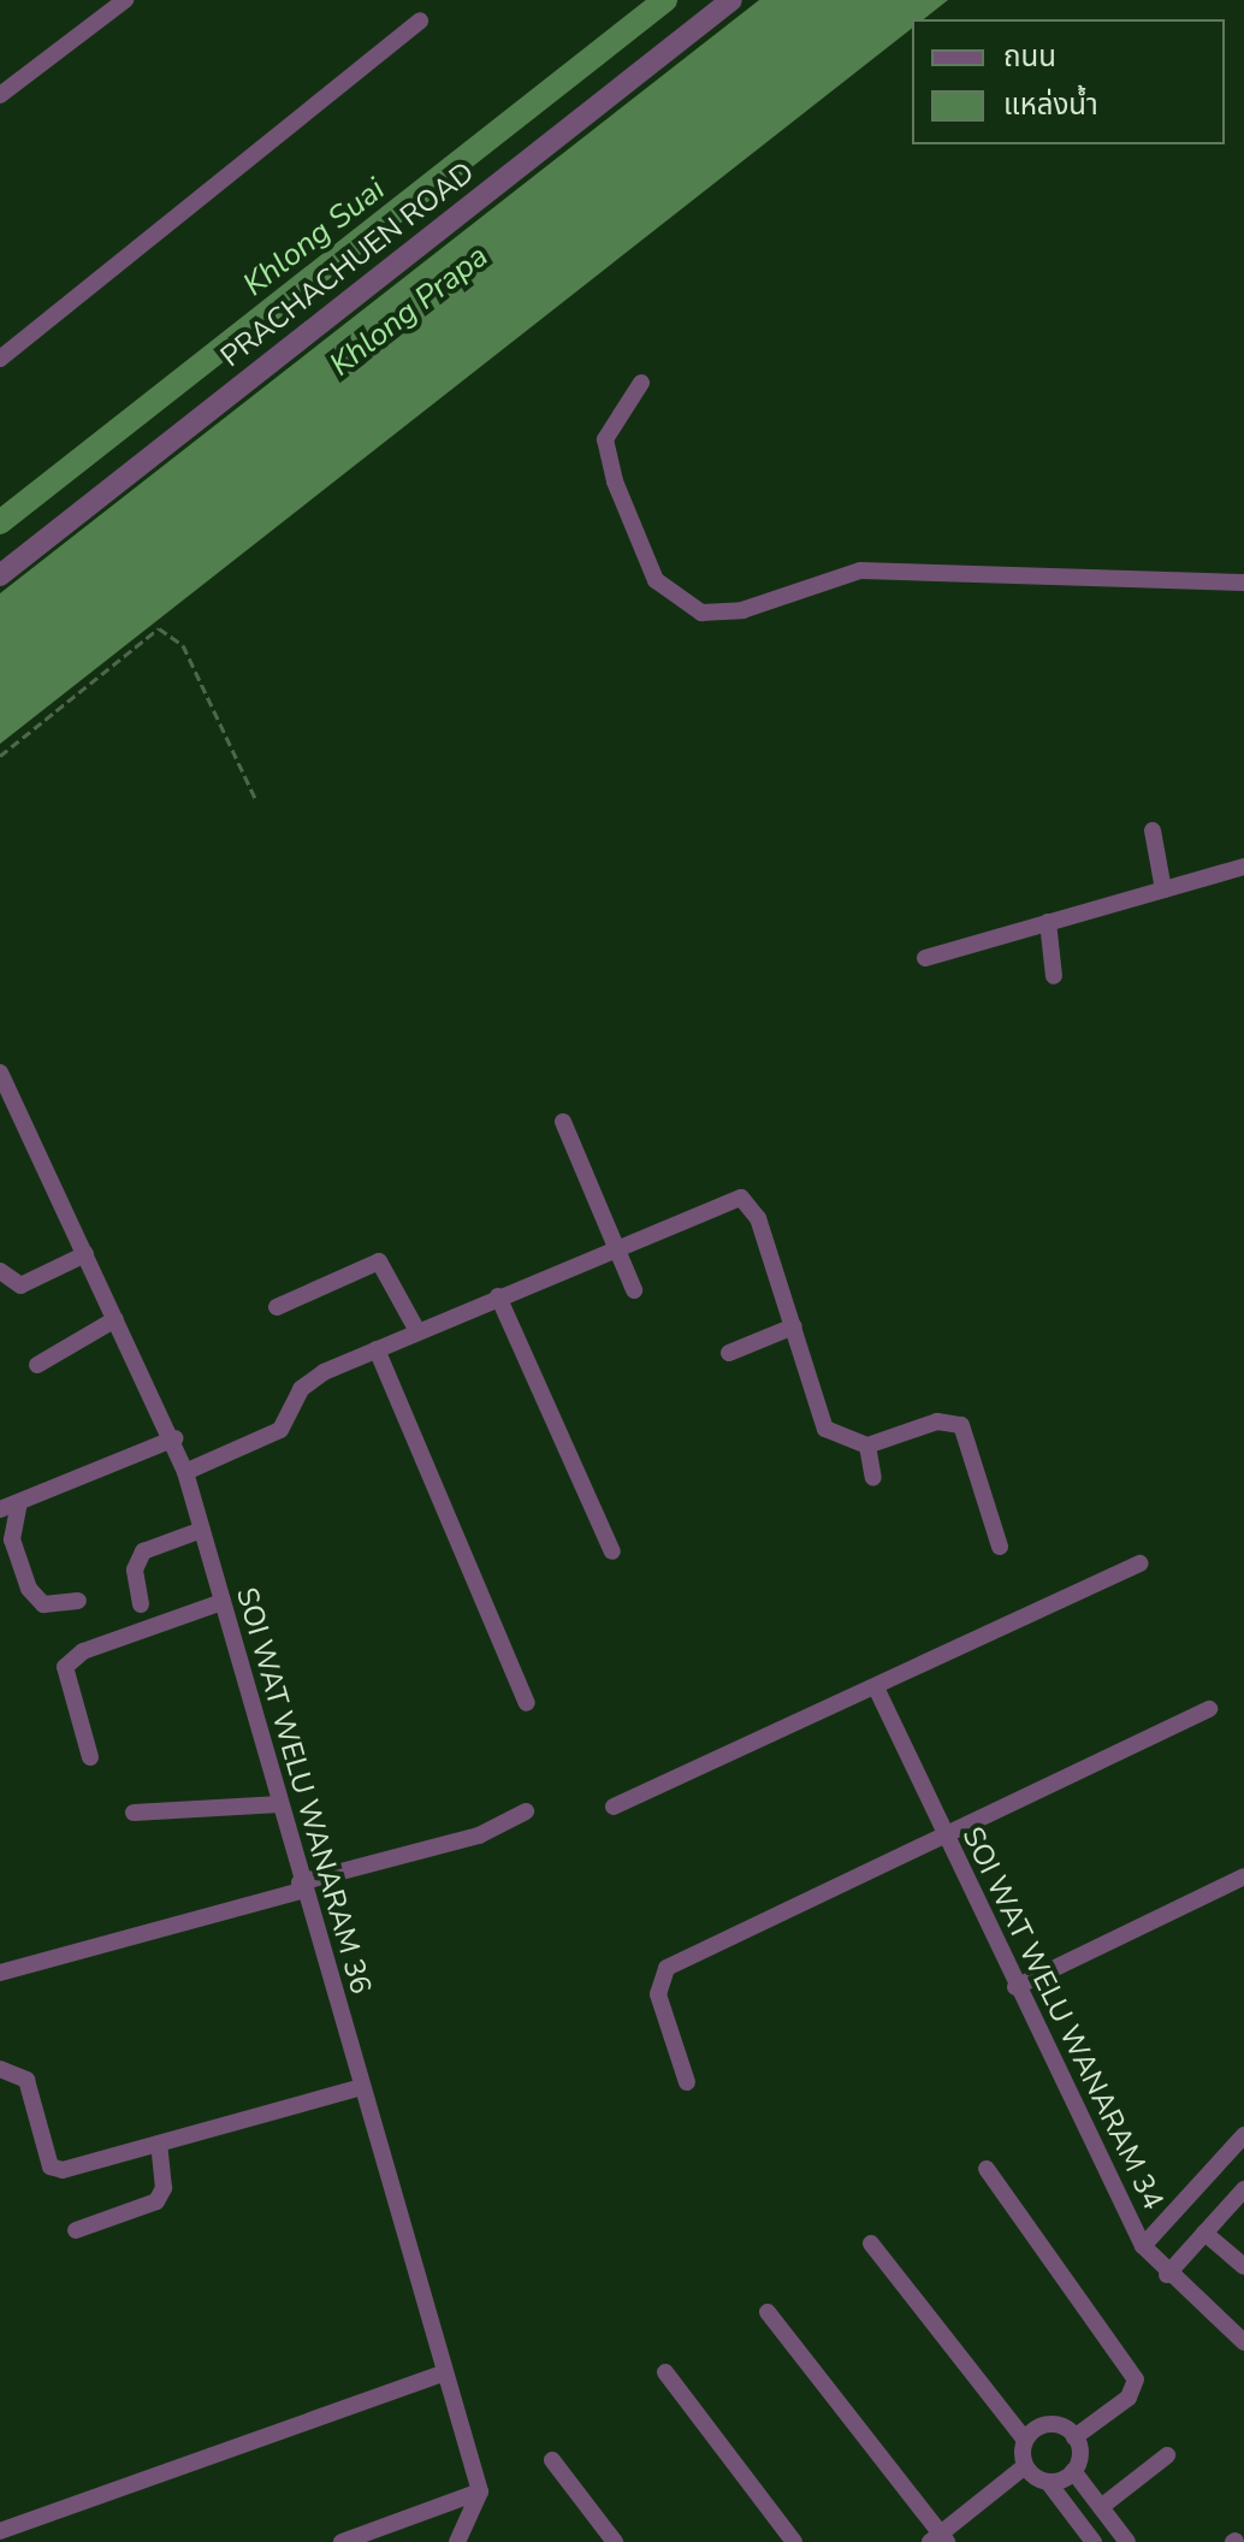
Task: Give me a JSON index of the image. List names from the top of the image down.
{
  "streets": {
    "street": ["PRACHACHUEN ROAD", "SOI WAT WELU WANARAM 36", "SOI WAT WELU WANARAM 34"]
  },
  "water": ["Khlong Suai", "Khlong Prapa"],
  "legend": ["ถนน", "แหล่งน้ำ"]
}
